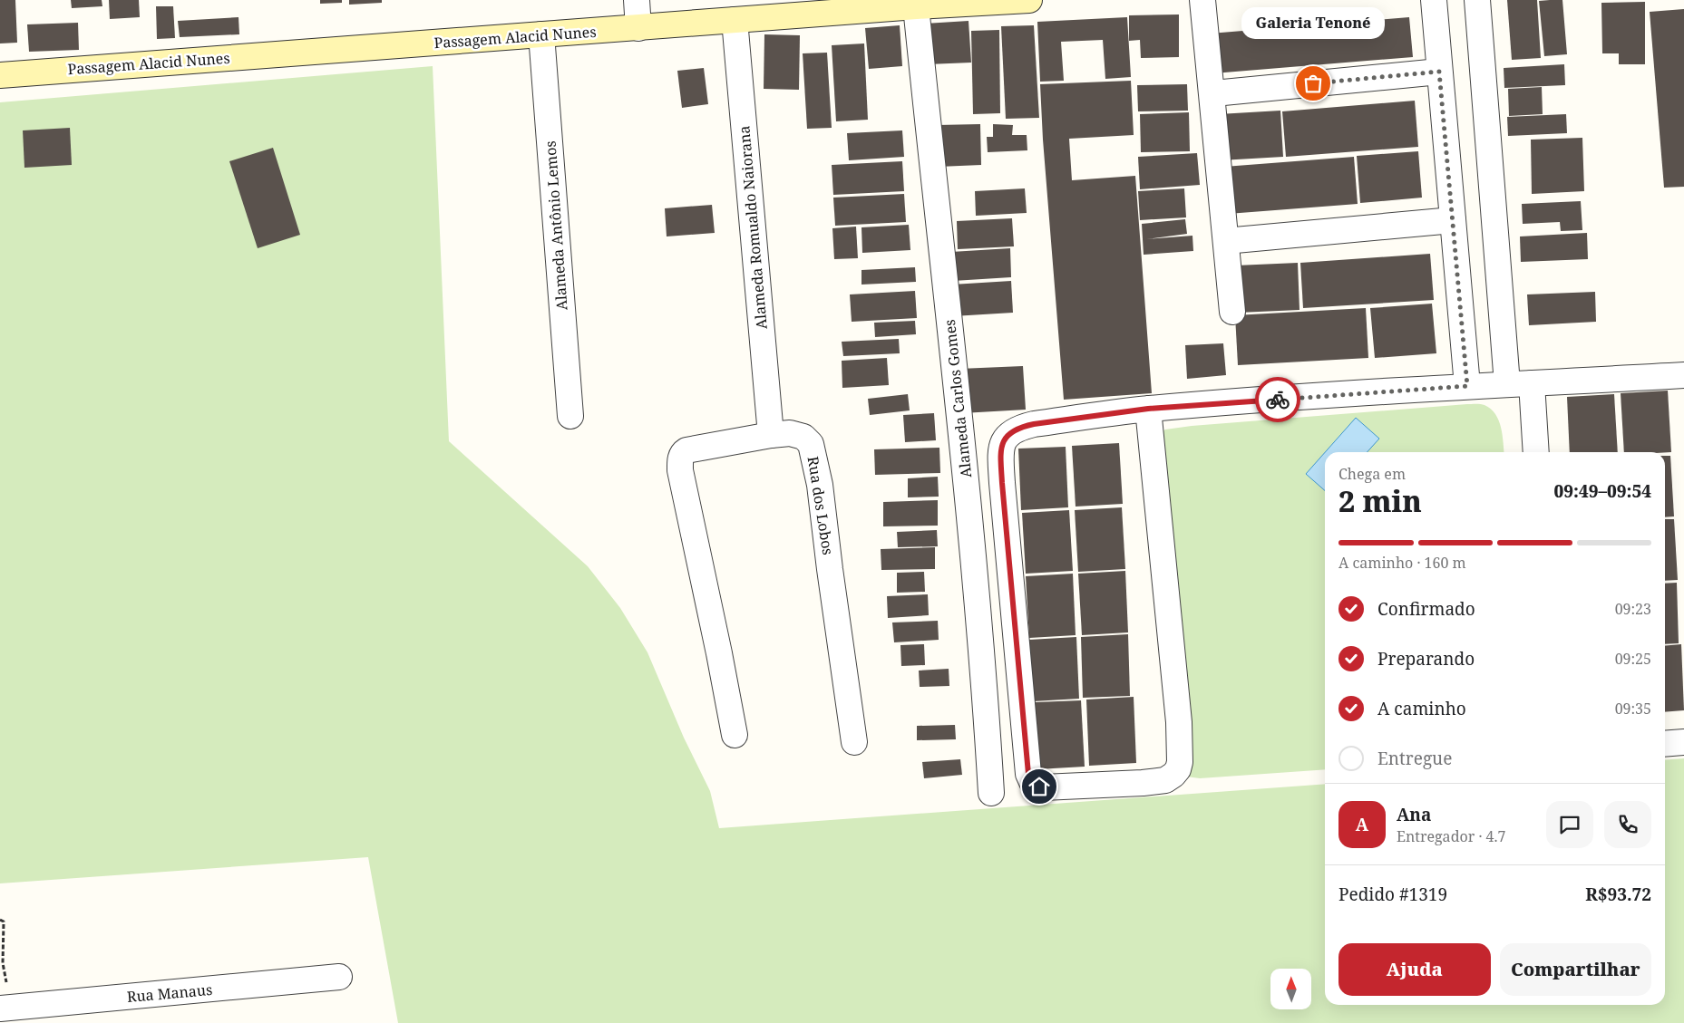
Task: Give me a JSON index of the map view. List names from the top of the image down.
{
  "streets": {
    "main road": ["Passagem Alacid Nunes"],
    "street": [
      "Alameda Antônio Lemos",
      "Alameda Romualdo Naiorana",
      "Alameda Carlos Gomes",
      "Rua dos Lobos",
      "Rua Manaus"
    ]
  },
  "crossings": [
    ["Passagem Alacid Nunes", "Alameda Antônio Lemos"],
    ["Passagem Alacid Nunes", "Alameda Romualdo Naiorana"],
    ["Passagem Alacid Nunes", "Alameda Carlos Gomes"],
    ["Alameda Romualdo Naiorana", "Rua dos Lobos"]
  ],
  "places": ["Galeria Tenoné"],
  "north": "top",
  "page": {
    "bubble": "Galeria Tenoné",
    "heading": ["2 min", "Chega em", "09:49–09:54"],
    "panel": [
      "Ana",
      "Entregador · 4.7",
      "Pedido #1319",
      "R$93.72"
    ],
    "bar": "A caminho · 160 m",
    "list": [
      ["Confirmado", "09:23"],
      ["Preparando", "09:25"],
      ["A caminho", "09:35"],
      "Entregue"
    ],
    "round": "A",
    "buttons": ["Ajuda", "Compartilhar"]
  }
}
